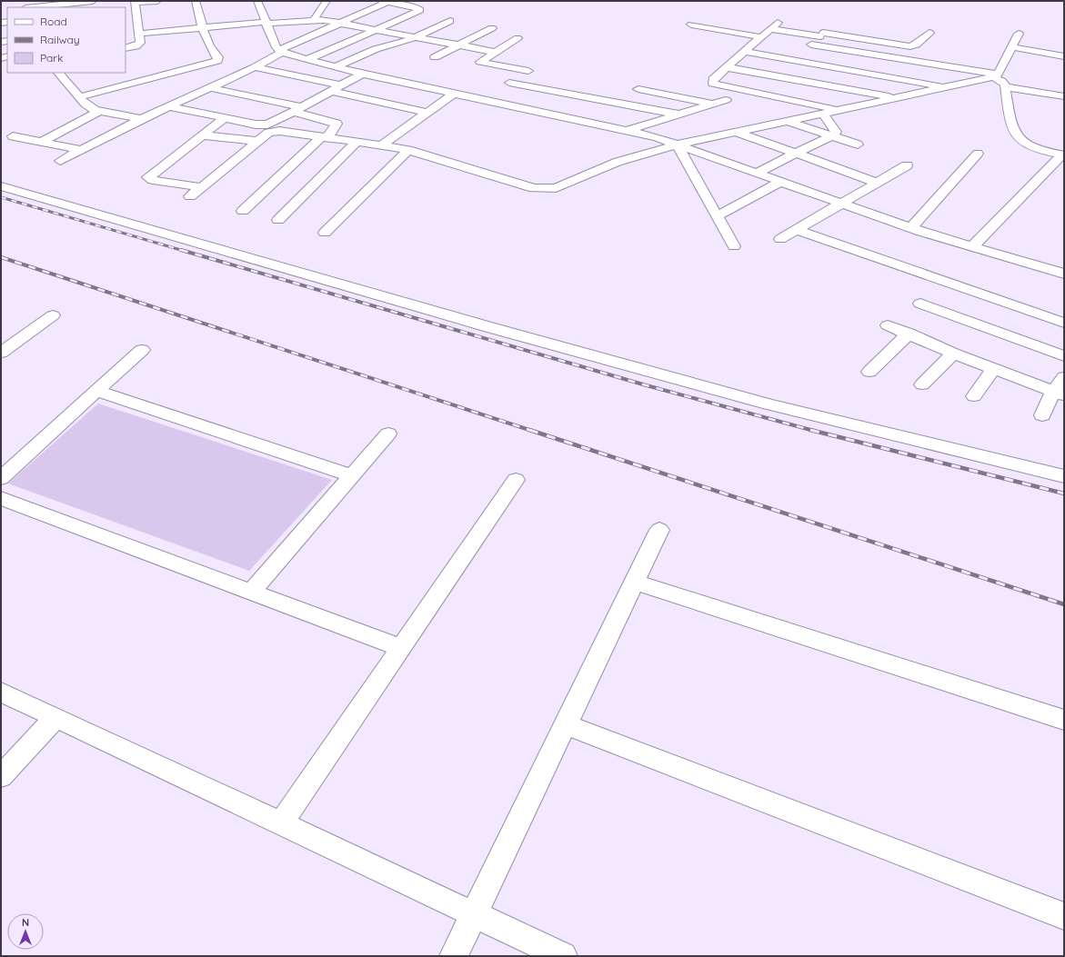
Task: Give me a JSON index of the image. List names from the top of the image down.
{
  "legend": ["Road", "Railway", "Park"],
  "north": "top"
}
